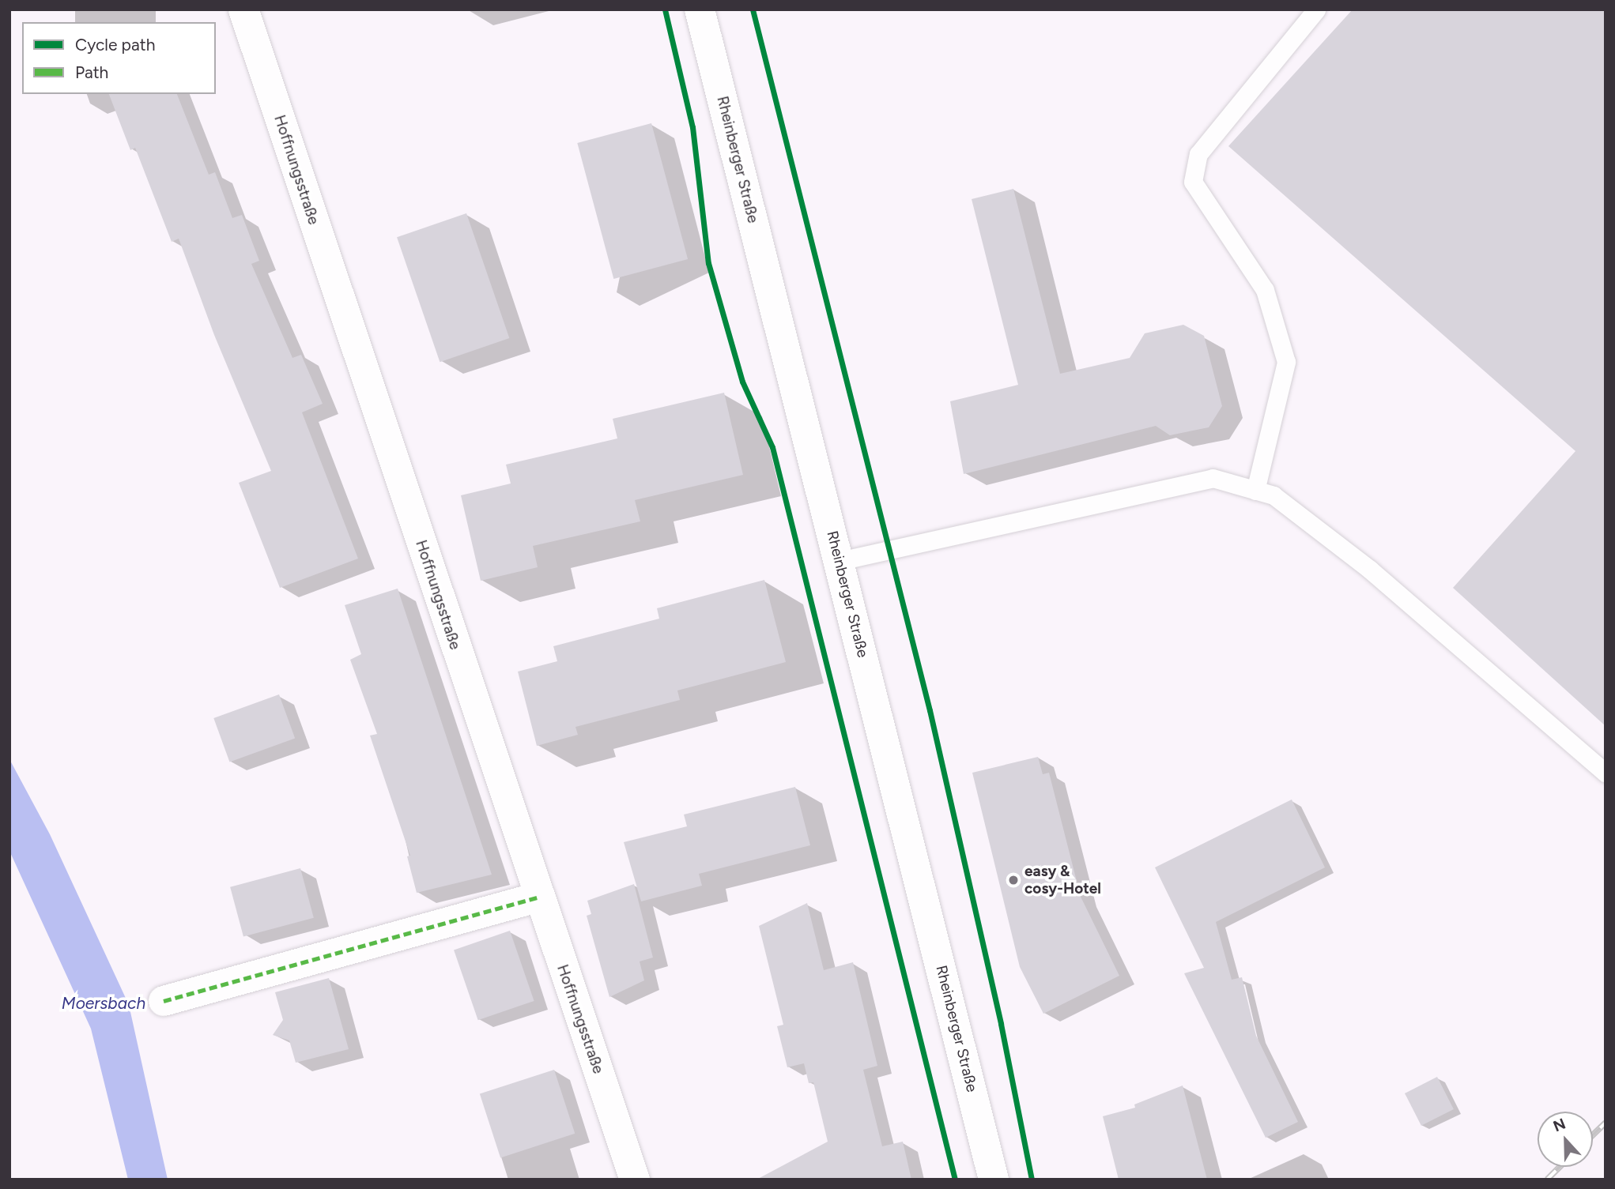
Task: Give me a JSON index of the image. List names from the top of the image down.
{
  "streets": {
    "street": ["Rheinberger Straße", "Hoffnungsstraße"]
  },
  "water": ["Moersbach"],
  "places": ["easy & cosy-Hotel"],
  "legend": ["Cycle path", "Path"],
  "north": "top"
}
